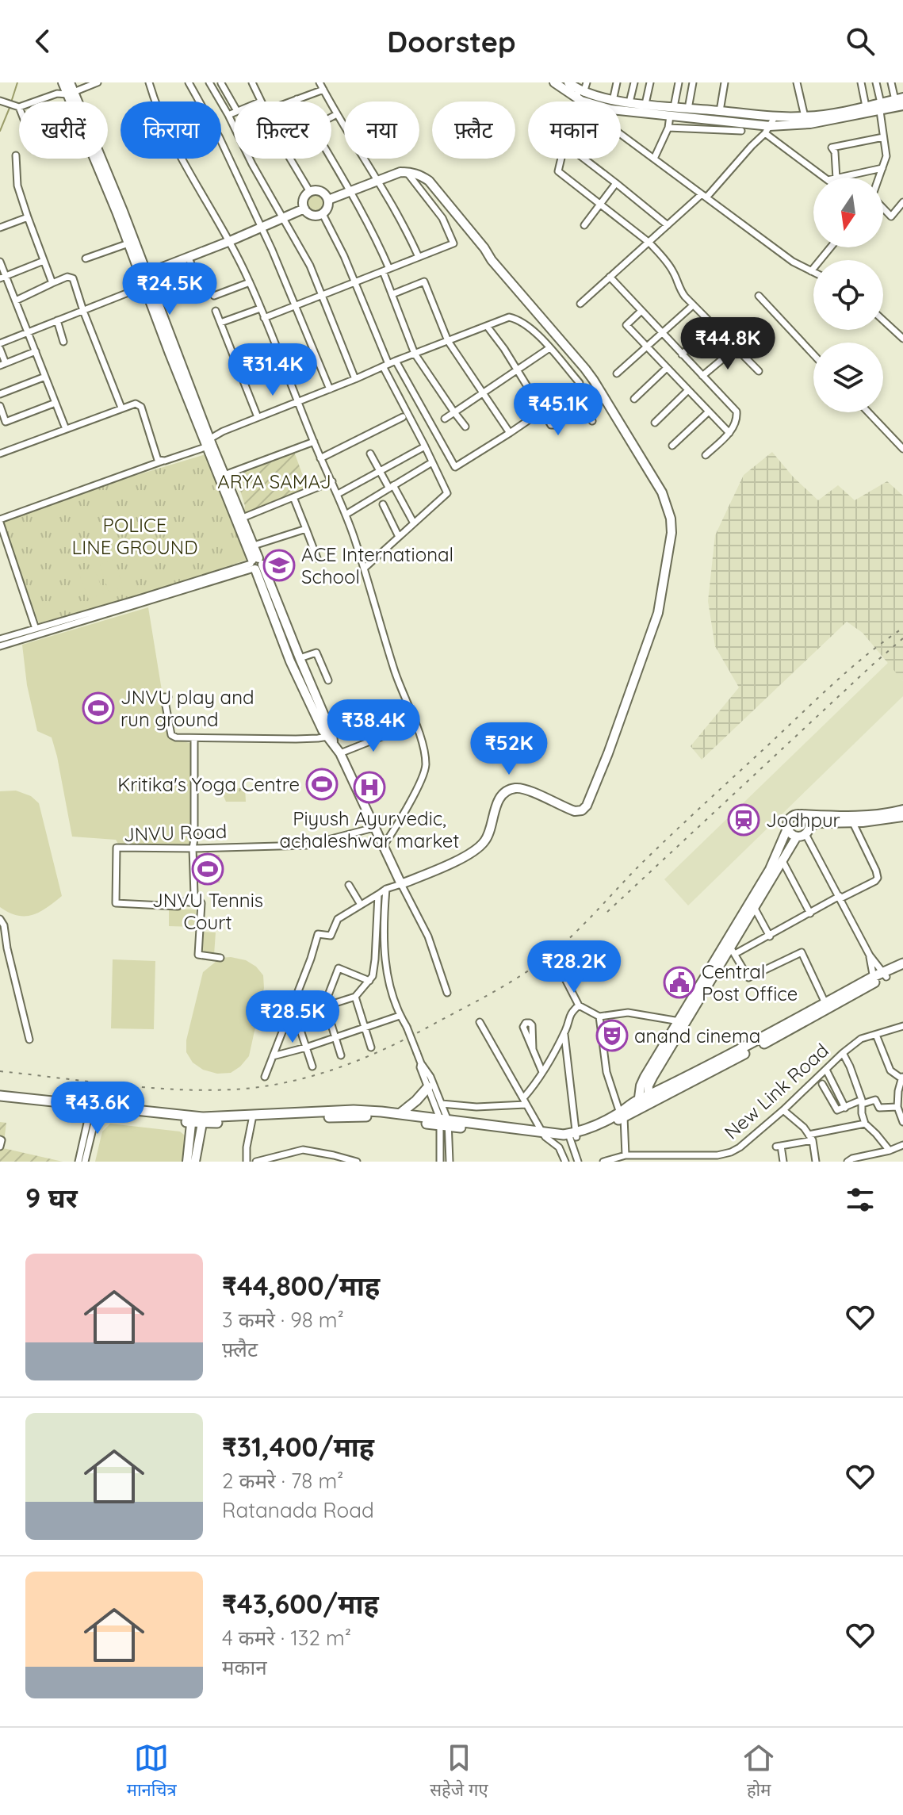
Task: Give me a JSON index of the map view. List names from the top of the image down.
{
  "streets": {
    "street": ["JNVU Road", "New Link Road"]
  },
  "parks": ["ARYA SAMAJ", "POLICE LINE GROUND"],
  "places": {
    "school or university": ["ACE International School"],
    "sports": ["JNVU play and run ground", "Kritika's Yoga Centre", "JNVU Tennis Court"],
    "hospital": ["Piyush Ayurvedic, achaleshwar market"],
    "station": ["Jodhpur"],
    "public building": ["Central Post Office"],
    "theatre": ["anand cinema"]
  },
  "north": "bottom",
  "page": {
    "header": "Doorstep",
    "chip": [
      "खरीदें",
      "किराया",
      "फ़िल्टर",
      "नया",
      "फ़्लैट",
      "मकान"
    ],
    "price": [
      "₹24.5K",
      "₹44.8K",
      "₹31.4K",
      "₹45.1K",
      "₹38.4K",
      "₹52K",
      "₹28.2K",
      "₹28.5K",
      "₹43.6K"
    ],
    "heading": "9 घर",
    "list": [
      {
        "name": "₹44,800/माह",
        "note": "3 कमरे · 98 m² · फ़्लैट"
      },
      {
        "name": "₹31,400/माह",
        "note": "2 कमरे · 78 m² · Ratanada Road"
      },
      {
        "name": "₹43,600/माह",
        "note": "4 कमरे · 132 m² · मकान"
      }
    ],
    "tabs": ["मानचित्र", "सहेजे गए", "होम"]
  }
}
